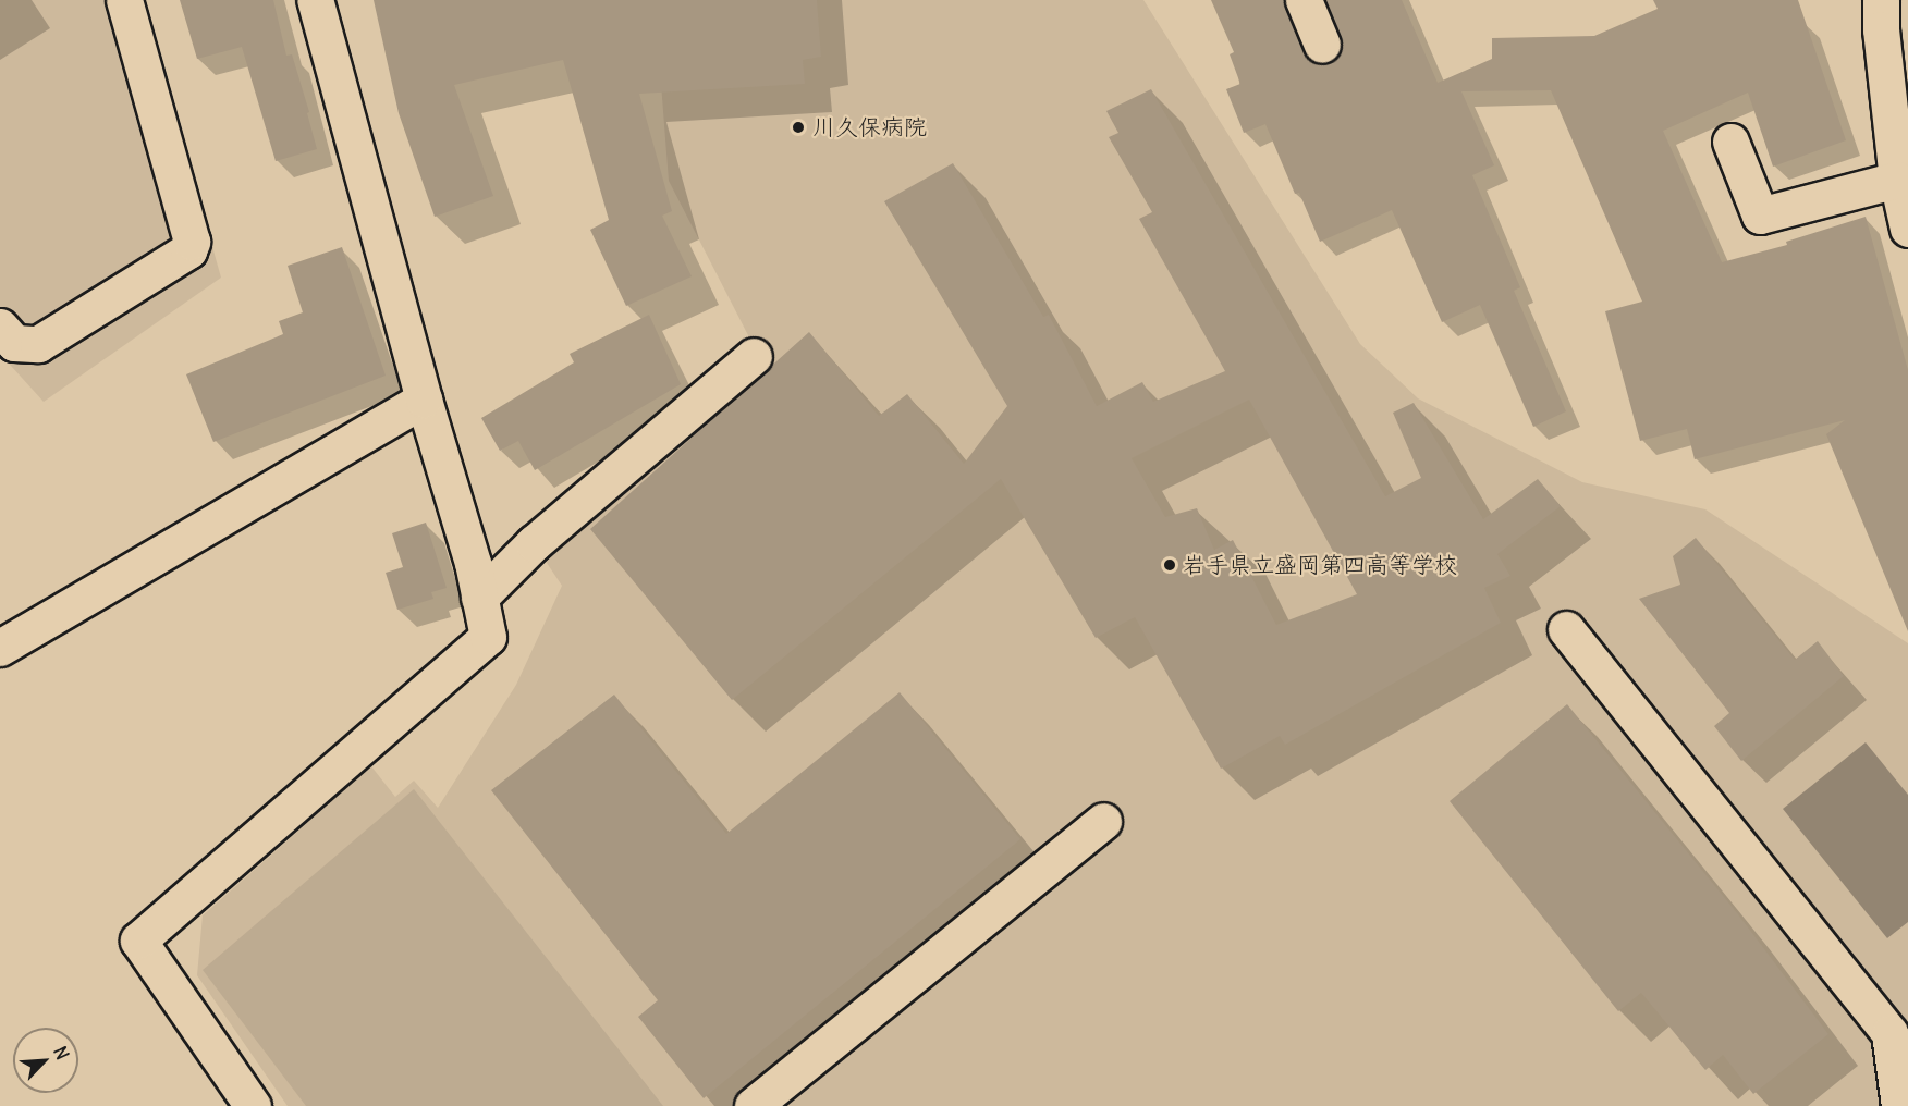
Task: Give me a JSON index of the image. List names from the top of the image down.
{
  "places": ["川久保病院", "岩手県立盛岡第四高等学校"],
  "north": "top right"
}
